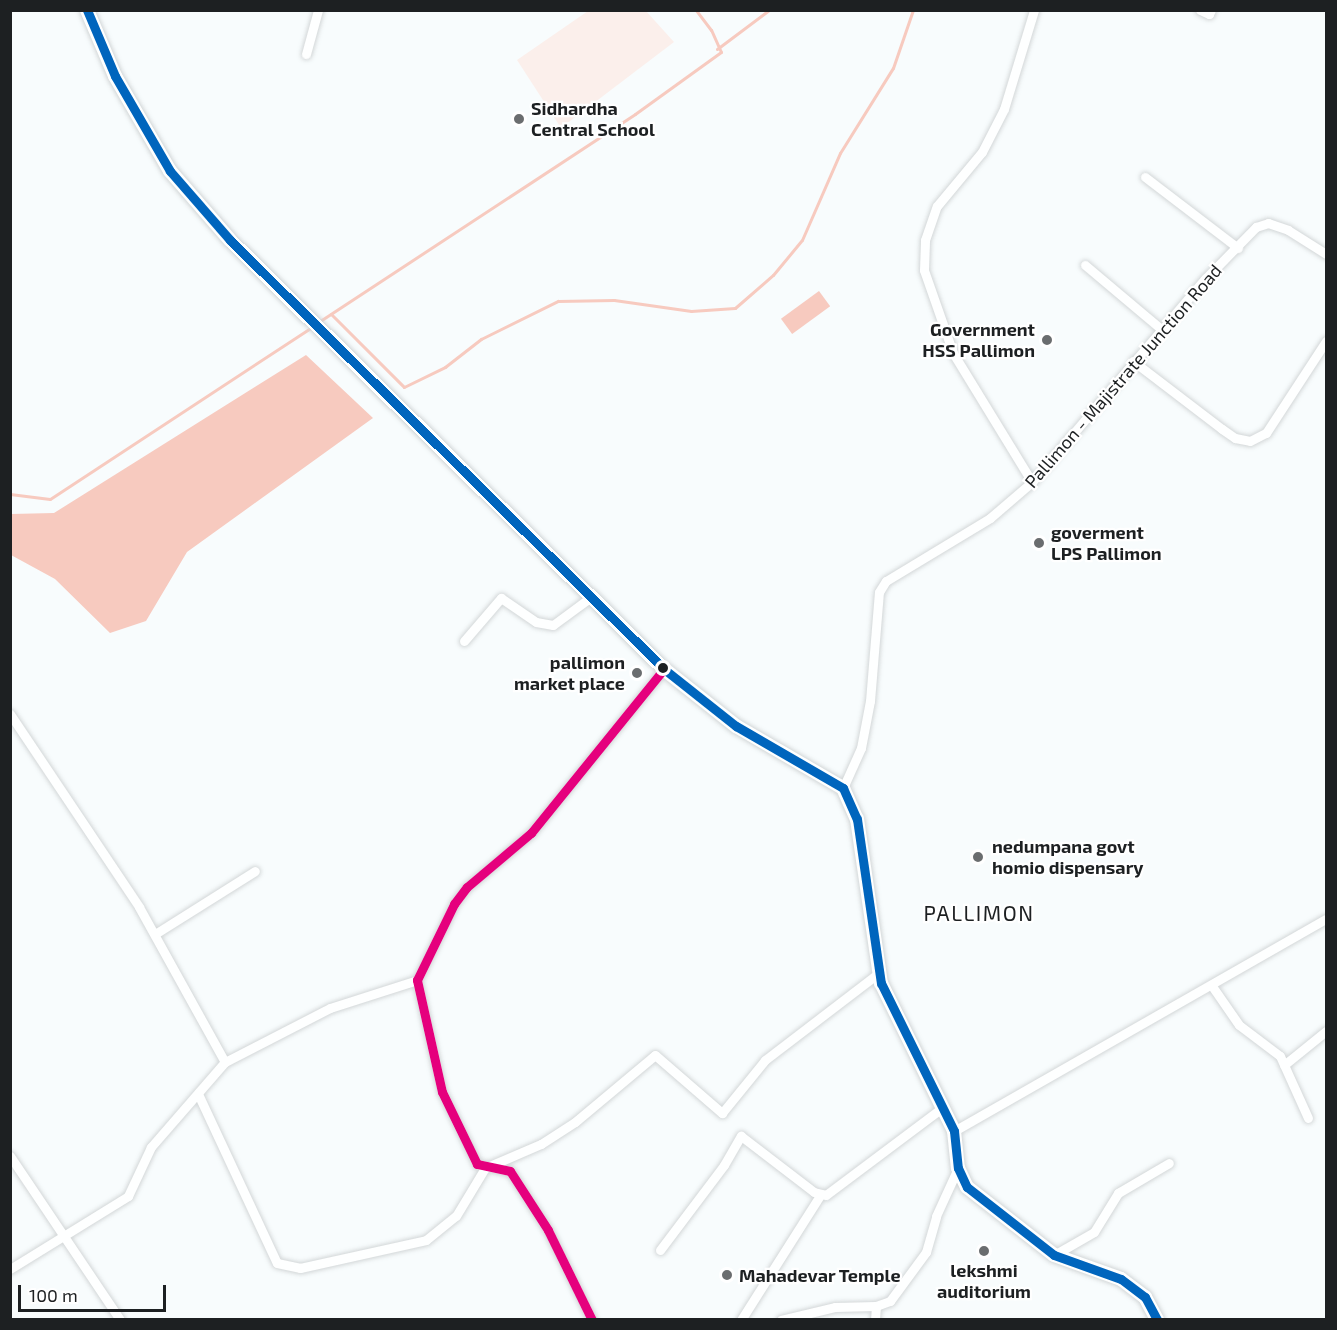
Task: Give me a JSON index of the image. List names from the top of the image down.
{
  "streets": {
    "street": ["Pallimon - Majistrate Junction Road"]
  },
  "districts": ["PALLIMON"],
  "places": [
    "Sidhardha Central School",
    "Government HSS Pallimon",
    "goverment LPS Pallimon",
    "pallimon market place",
    "nedumpana govt homio dispensary",
    "lekshmi auditorium",
    "Mahadevar Temple"
  ],
  "scale_bar": "100 m"
}
